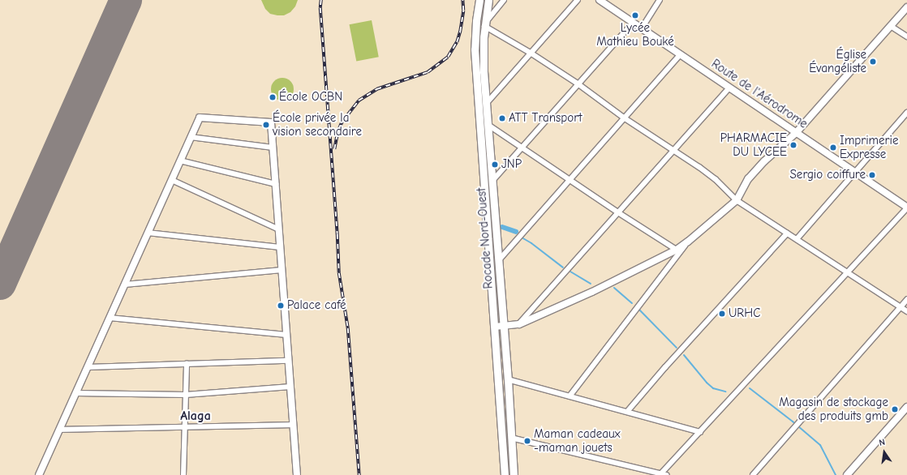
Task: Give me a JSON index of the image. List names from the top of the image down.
{
  "streets": {
    "main road": ["Rocade Nord-Ouest"],
    "street": ["Route de l'Aérodrome"]
  },
  "districts": ["Alaga"],
  "places": [
    "Lycée Mathieu Bouké",
    "Église Évangéliste",
    "École OCBN",
    "ATT Transport",
    "École privée la vision secondaire",
    "PHARMACIE DU LYCEE",
    "Imprimerie Expresse",
    "JNP",
    "Sergio coiffure",
    "Palace café",
    "URHC",
    "Magasin de stockage des produits gmb",
    "Maman cadeaux -maman jouets"
  ],
  "north": "top"
}
